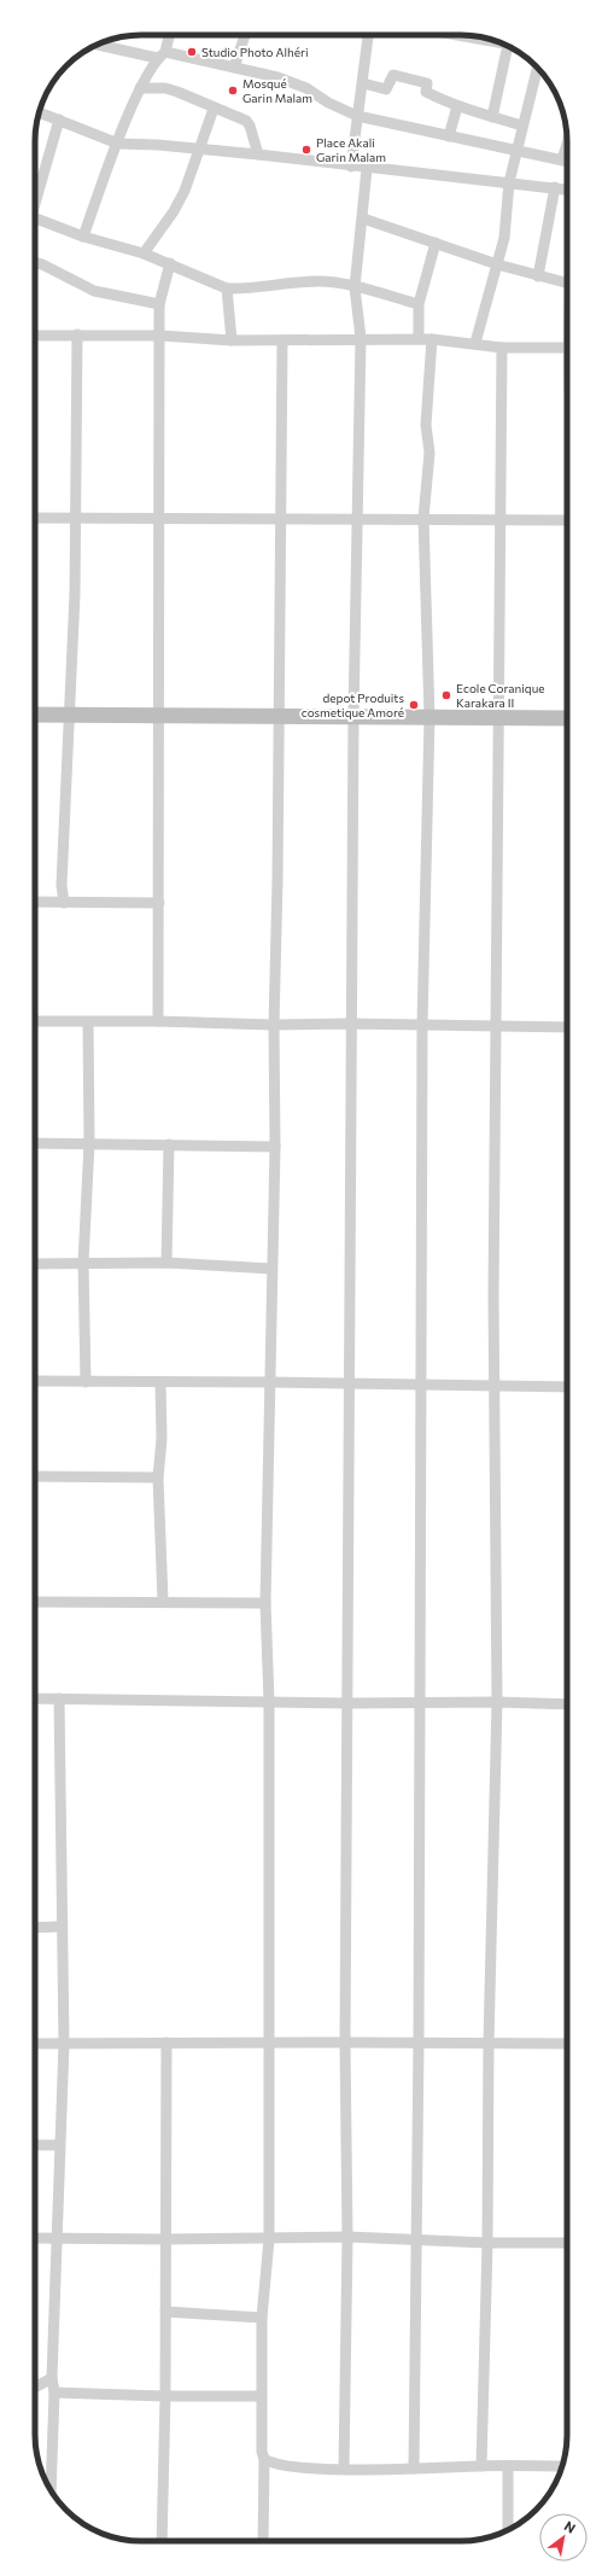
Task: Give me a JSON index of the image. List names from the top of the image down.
{
  "places": [
    "Studio Photo Alhéri",
    "Mosqué Garin Malam",
    "Place Akali Garin Malam",
    "Ecole Coranique Karakara II",
    "depot Produits cosmetique Amoré"
  ],
  "north": "top right"
}
